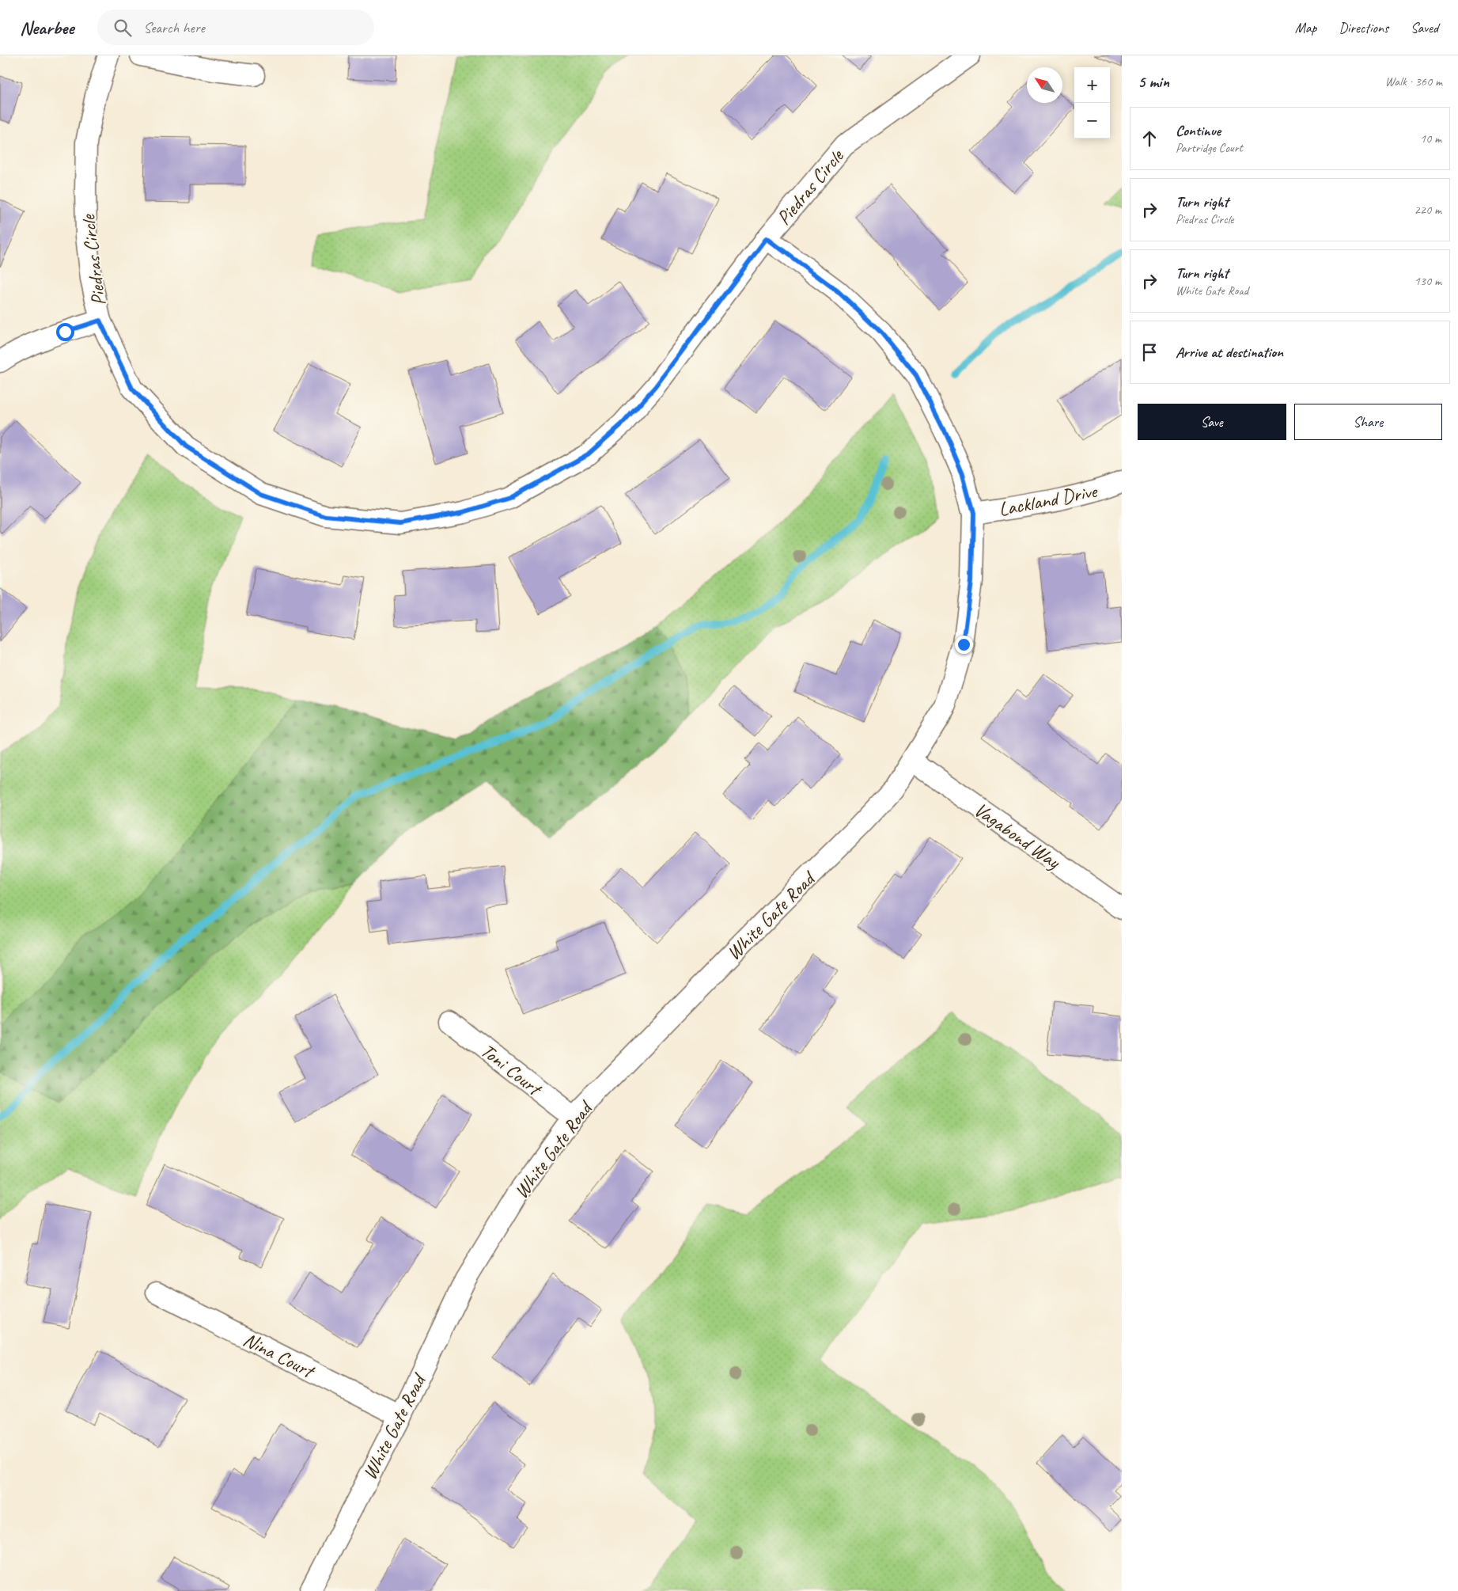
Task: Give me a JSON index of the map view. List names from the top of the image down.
{
  "streets": {
    "street": [
      "Piedras Circle",
      "Lackland Drive",
      "Vagabond Way",
      "White Gate Road",
      "Toni Court",
      "Nina Court"
    ]
  },
  "crossings": [
    ["Piedras Circle", "White Gate Road"],
    ["Lackland Drive", "White Gate Road"],
    ["Vagabond Way", "White Gate Road"],
    ["White Gate Road", "Toni Court"],
    ["White Gate Road", "Nina Court"]
  ],
  "north": "top left",
  "page": {
    "header": "Nearbee",
    "search": "Search here",
    "nav": ["Map", "Directions", "Saved"],
    "heading": ["5 min", "Walk · 360 m"],
    "map_buttons": ["+", "−"],
    "list": [
      ["Continue", "Partridge Court", "10 m"],
      ["Turn right", "Piedras Circle", "220 m"],
      ["Turn right", "White Gate Road", "130 m"],
      "Arrive at destination"
    ],
    "buttons": ["Save", "Share"]
  }
}
